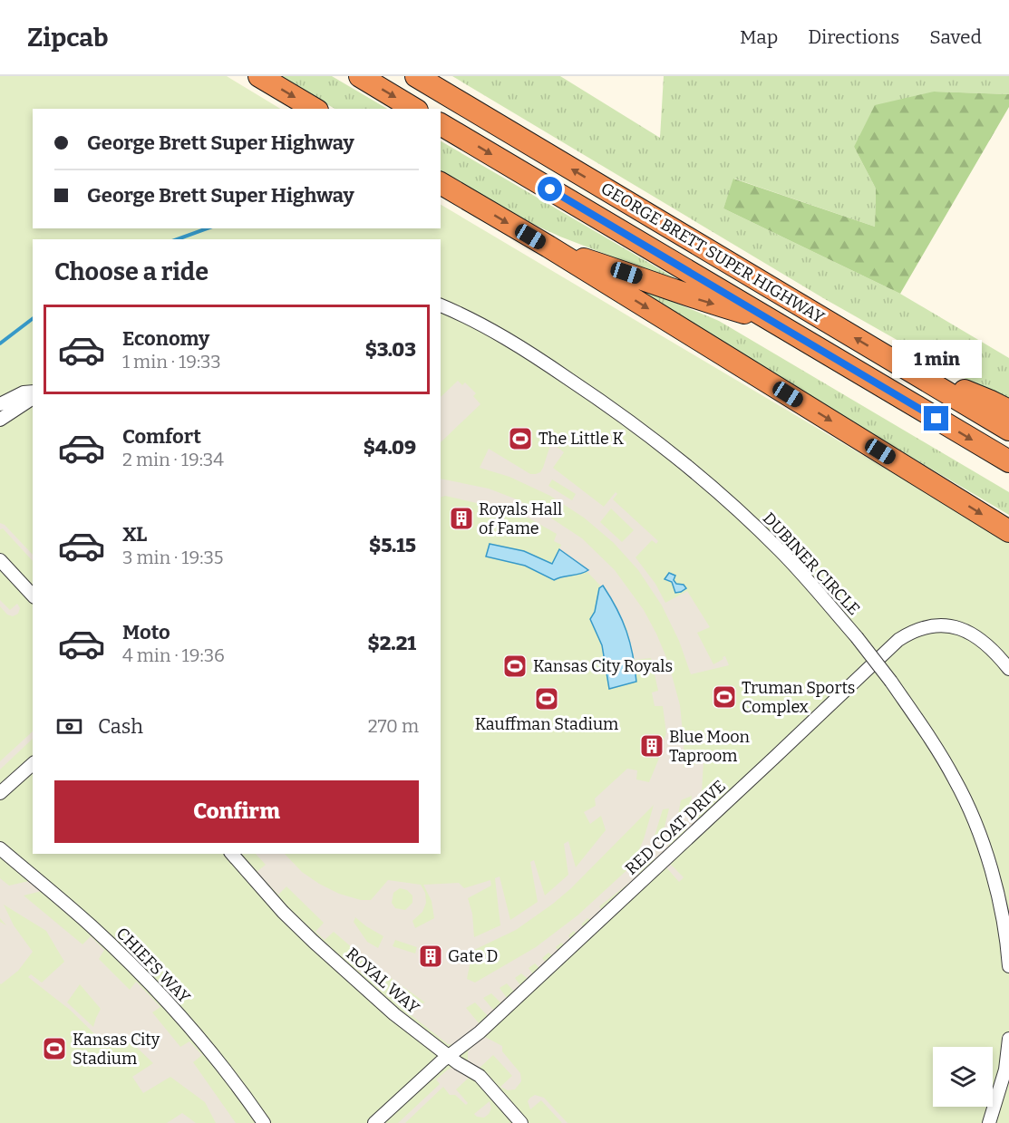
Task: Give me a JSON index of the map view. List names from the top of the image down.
{
  "streets": {
    "highway": ["GEORGE BRETT SUPER HIGHWAY"],
    "street": [
      "DUBINER CIRCLE",
      "RED COAT DRIVE",
      "CHIEFS WAY",
      "ROYAL WAY"
    ]
  },
  "crossings": [
    ["RED COAT DRIVE", "ROYAL WAY"]
  ],
  "places": {
    "sports": [
      "The Little K",
      "Kansas City Royals",
      "Truman Sports Complex",
      "Kauffman Stadium",
      "Kansas City Stadium"
    ],
    "building": ["Royals Hall of Fame", "Blue Moon Taproom", "Gate D"]
  },
  "page": {
    "header": "Zipcab",
    "nav": ["Map", "Directions", "Saved"],
    "banner": ["George Brett Super Highway", "George Brett Super Highway"],
    "heading": "Choose a ride",
    "list": [
      {
        "name": "Economy",
        "note": "1 min · 19:33",
        "value": "$3.03"
      },
      {
        "name": "Comfort",
        "note": "2 min · 19:34",
        "value": "$4.09"
      },
      {
        "name": "XL",
        "note": "3 min · 19:35",
        "value": "$5.15"
      },
      {
        "name": "Moto",
        "note": "4 min · 19:36",
        "value": "$2.21"
      }
    ],
    "bubble": "1 min",
    "pay": ["Cash", "270 m"],
    "buttons": "Confirm"
  }
}
